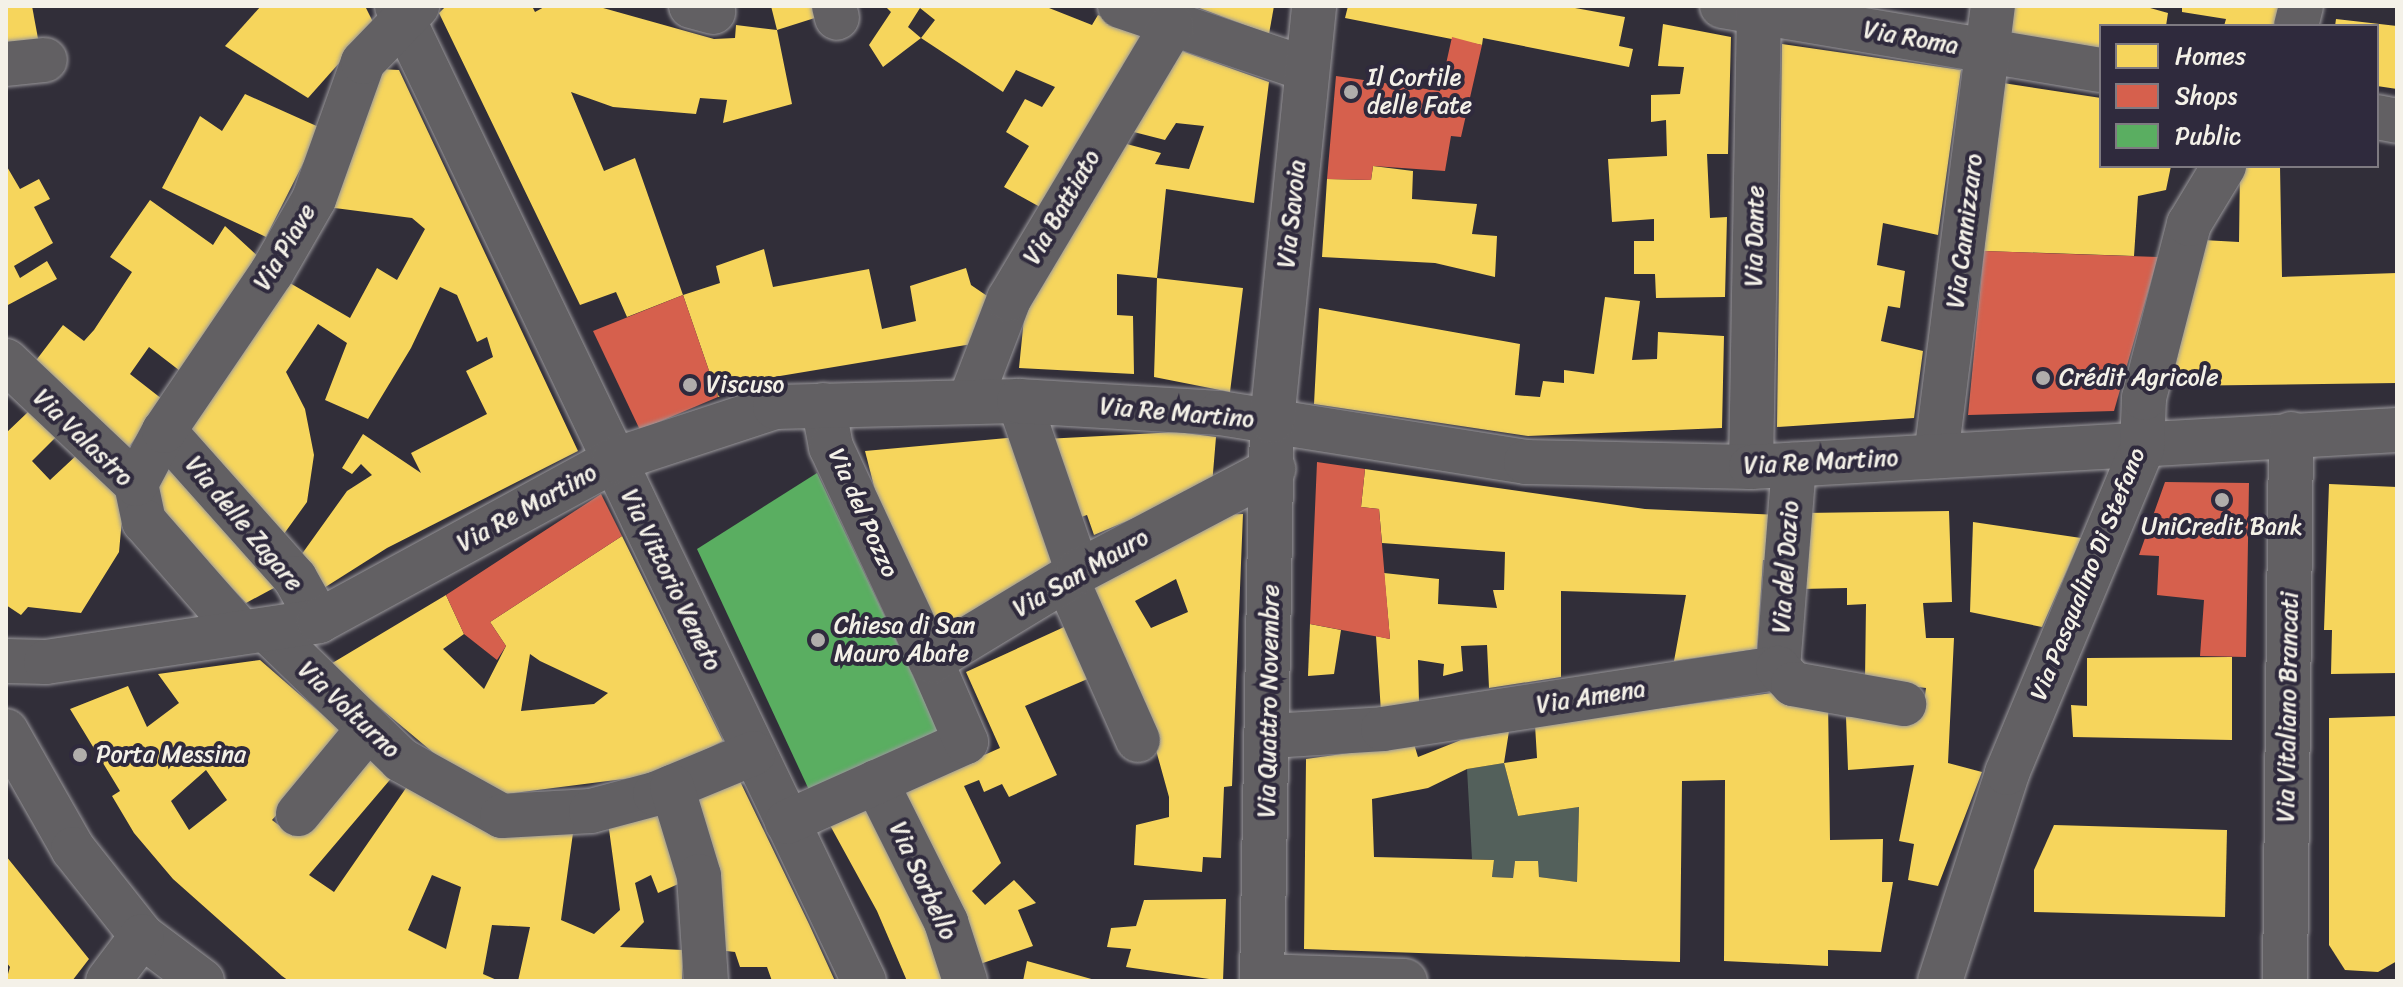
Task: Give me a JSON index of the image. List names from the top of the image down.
{
  "streets": {
    "street": [
      "Via Roma",
      "Via Battiato",
      "Via Savoia",
      "Via Cannizzaro",
      "Via Dante",
      "Via Piave",
      "Via Re Martino",
      "Via Valastro",
      "Via del Pozzo",
      "Via delle Zagare",
      "Via del Dazio",
      "Via San Mauro",
      "Via Pasqualino Di Stefano",
      "Via Vittorio Veneto",
      "Via Amena",
      "Via Quattro Novembre",
      "Via Vitaliano Brancati",
      "Via Volturno",
      "Via Sorbello"
    ]
  },
  "crossings": [
    ["Via Roma", "Via Cannizzaro"],
    ["Via Roma", "Via Dante"],
    ["Via Battiato", "Via Re Martino"],
    ["Via Savoia", "Via Re Martino"],
    ["Via Savoia", "Via Quattro Novembre"],
    ["Via Cannizzaro", "Via Re Martino"],
    ["Via Dante", "Via Re Martino"],
    ["Via Piave", "Via Valastro"],
    ["Via Piave", "Via delle Zagare"],
    ["Via Piave", "Via Vittorio Veneto"],
    ["Via Re Martino", "Via Valastro"],
    ["Via Re Martino", "Via del Pozzo"],
    ["Via Re Martino", "Via delle Zagare"],
    ["Via Re Martino", "Via del Dazio"],
    ["Via Re Martino", "Via Pasqualino Di Stefano"],
    ["Via Re Martino", "Via Vittorio Veneto"],
    ["Via Re Martino", "Via Quattro Novembre"],
    ["Via Re Martino", "Via Vitaliano Brancati"],
    ["Via Re Martino", "Via Volturno"],
    ["Via Valastro", "Via Volturno"],
    ["Via del Pozzo", "Via San Mauro"],
    ["Via del Dazio", "Via Amena"],
    ["Via San Mauro", "Via Quattro Novembre"],
    ["Via Vittorio Veneto", "Via Volturno"],
    ["Via Amena", "Via Quattro Novembre"]
  ],
  "places": [
    "Il Cortile delle Fate",
    "Crédit Agricole",
    "Viscuso",
    "UniCredit Bank",
    "Chiesa di San Mauro Abate",
    "Porta Messina"
  ],
  "legend": ["Homes", "Shops", "Public"]
}
